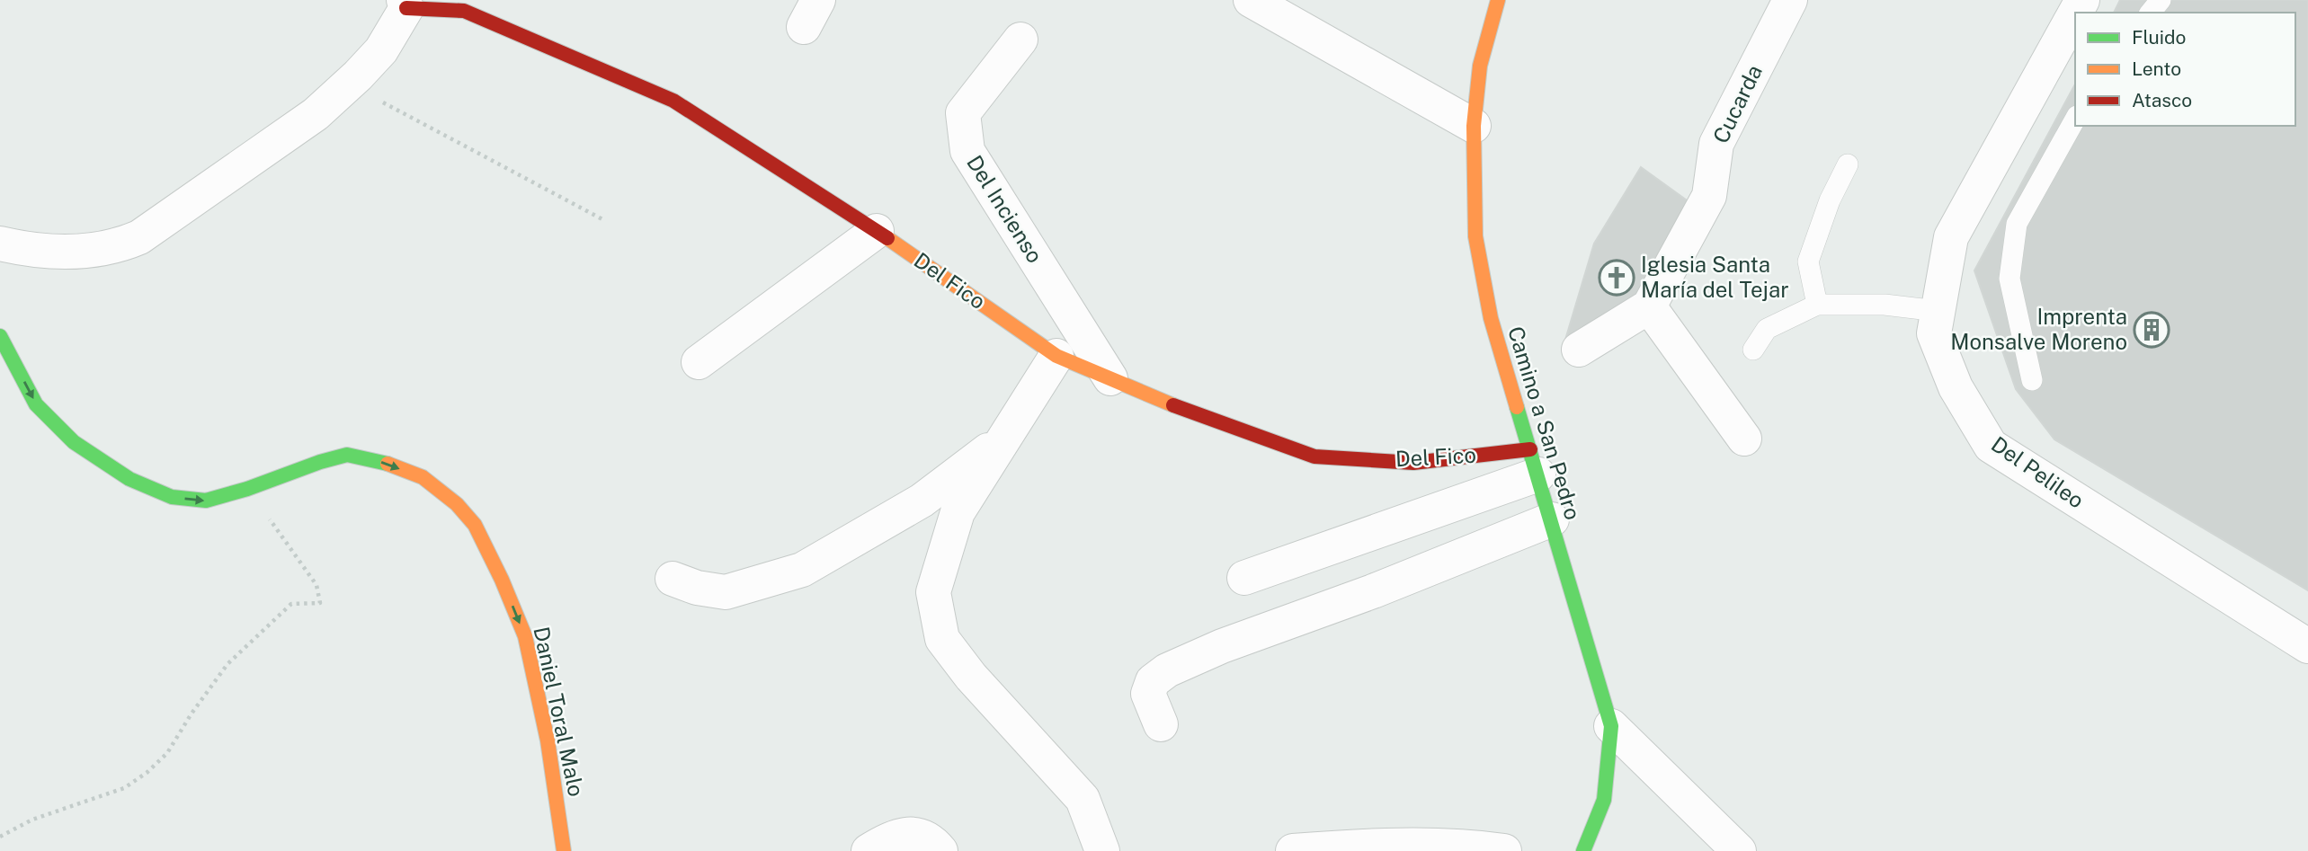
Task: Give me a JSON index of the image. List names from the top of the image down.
{
  "streets": {
    "street": [
      "Cucarda",
      "Del Incienso",
      "Del Fico",
      "Camino a San Pedro",
      "Del Pelileo",
      "Daniel Toral Malo"
    ]
  },
  "crossings": [
    ["Del Incienso", "Del Fico"],
    ["Del Fico", "Camino a San Pedro"]
  ],
  "one_way": ["Daniel Toral Malo"],
  "places": {
    "church": ["Iglesia Santa María del Tejar"],
    "building": ["Imprenta Monsalve Moreno"]
  },
  "legend": ["Fluido", "Lento", "Atasco"]
}
